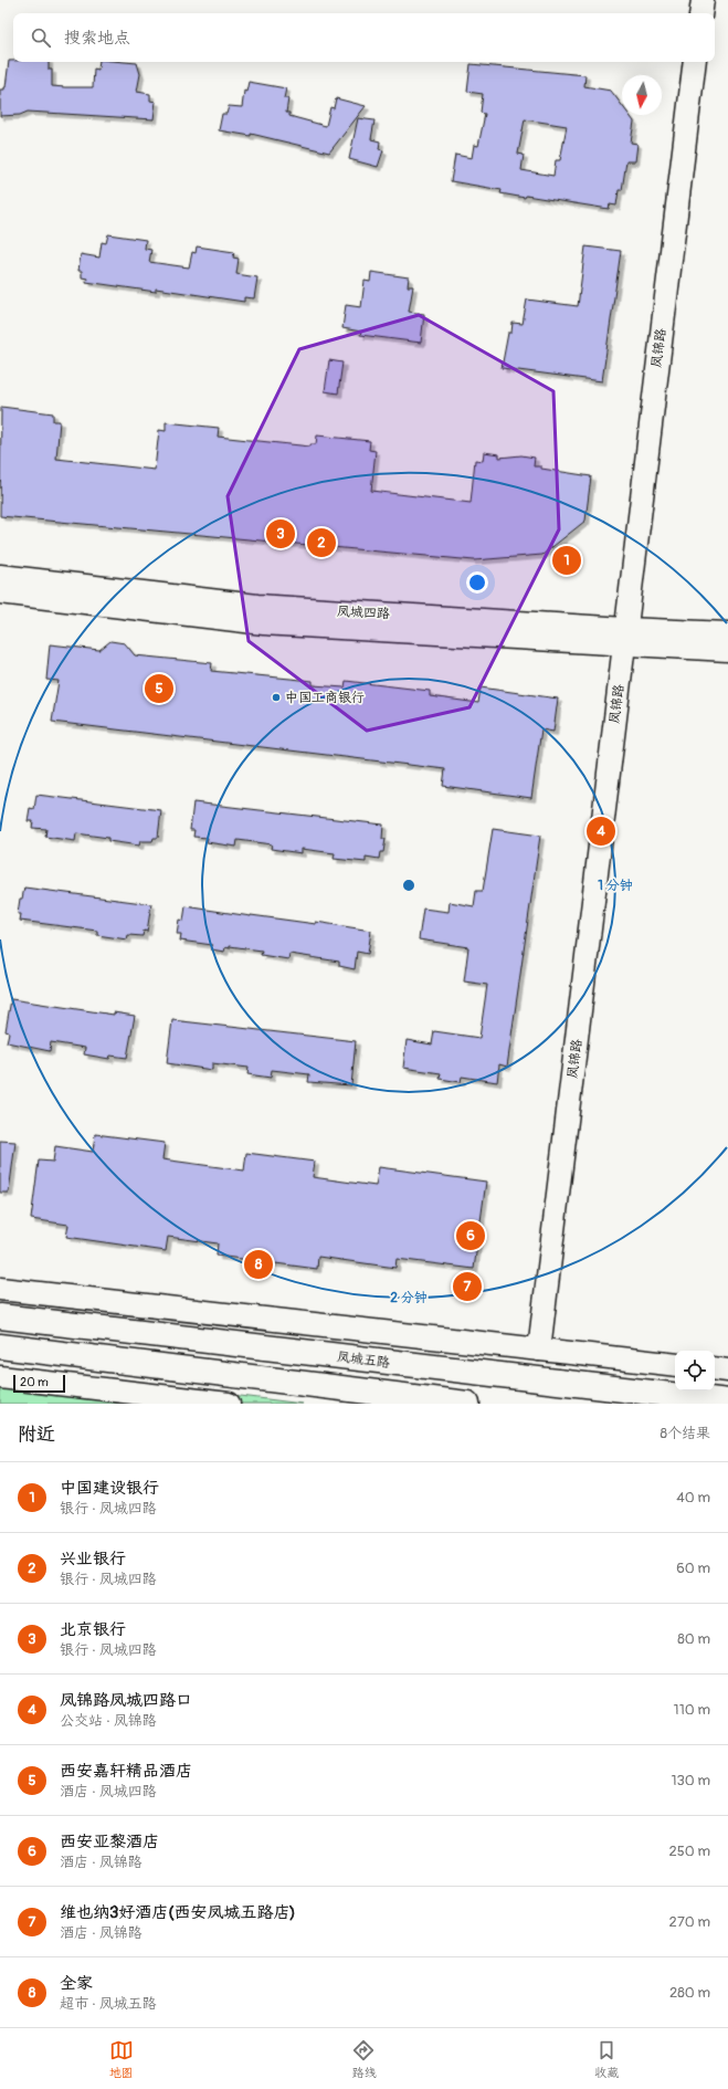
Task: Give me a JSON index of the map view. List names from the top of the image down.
{
  "streets": {
    "main road": ["凤城五路"],
    "street": ["凤锦路", "凤城四路"]
  },
  "crossings": [
    ["凤锦路", "凤城四路"]
  ],
  "places": ["中国工商银行"],
  "scale_bar": "20 m",
  "north": "bottom",
  "page": {
    "search": "搜索地点",
    "pins": [
      "3",
      "2",
      "1",
      "5",
      "4",
      "6",
      "8",
      "7"
    ],
    "scale": "20 m",
    "heading": ["附近", "8个结果"],
    "list": [
      {
        "mark": "1",
        "name": "中国建设银行",
        "note": "银行 · 凤城四路",
        "value": "40 m"
      },
      {
        "mark": "2",
        "name": "兴业银行",
        "note": "银行 · 凤城四路",
        "value": "60 m"
      },
      {
        "mark": "3",
        "name": "北京银行",
        "note": "银行 · 凤城四路",
        "value": "80 m"
      },
      {
        "mark": "4",
        "name": "凤锦路凤城四路口",
        "note": "公交站 · 凤锦路",
        "value": "110 m"
      },
      {
        "mark": "5",
        "name": "西安嘉轩精品酒店",
        "note": "酒店 · 凤城四路",
        "value": "130 m"
      },
      {
        "mark": "6",
        "name": "西安亚黎酒店",
        "note": "酒店 · 凤锦路",
        "value": "250 m"
      },
      {
        "mark": "7",
        "name": "维也纳3好酒店(西安凤城五路店)",
        "note": "酒店 · 凤锦路",
        "value": "270 m"
      },
      {
        "mark": "8",
        "name": "全家",
        "note": "超市 · 凤城五路",
        "value": "280 m"
      }
    ],
    "nav": ["地图", "路线", "收藏"]
  },
  "rings": ["1 分钟", "2 分钟"]
}
